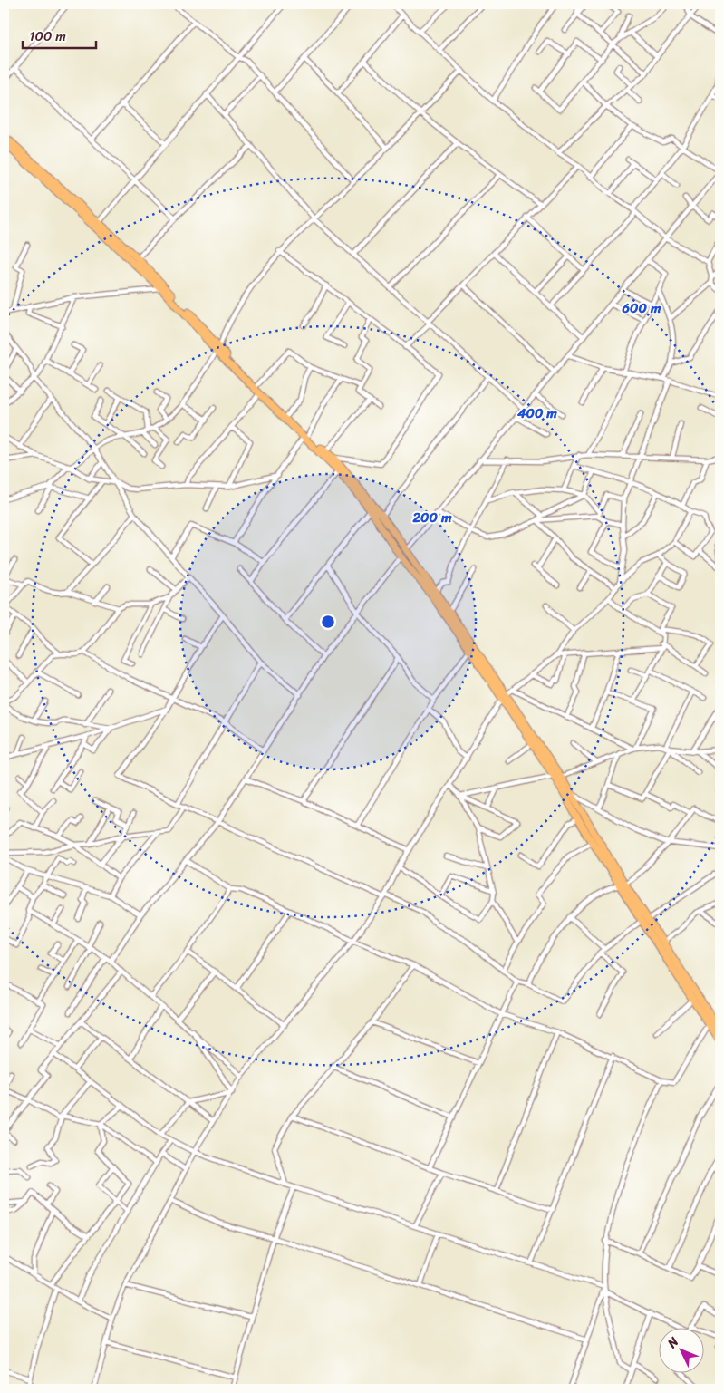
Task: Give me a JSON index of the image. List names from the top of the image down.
{
  "scale_bar": "100 m",
  "north": "top left",
  "rings": ["600 m", "400 m", "200 m"]
}
